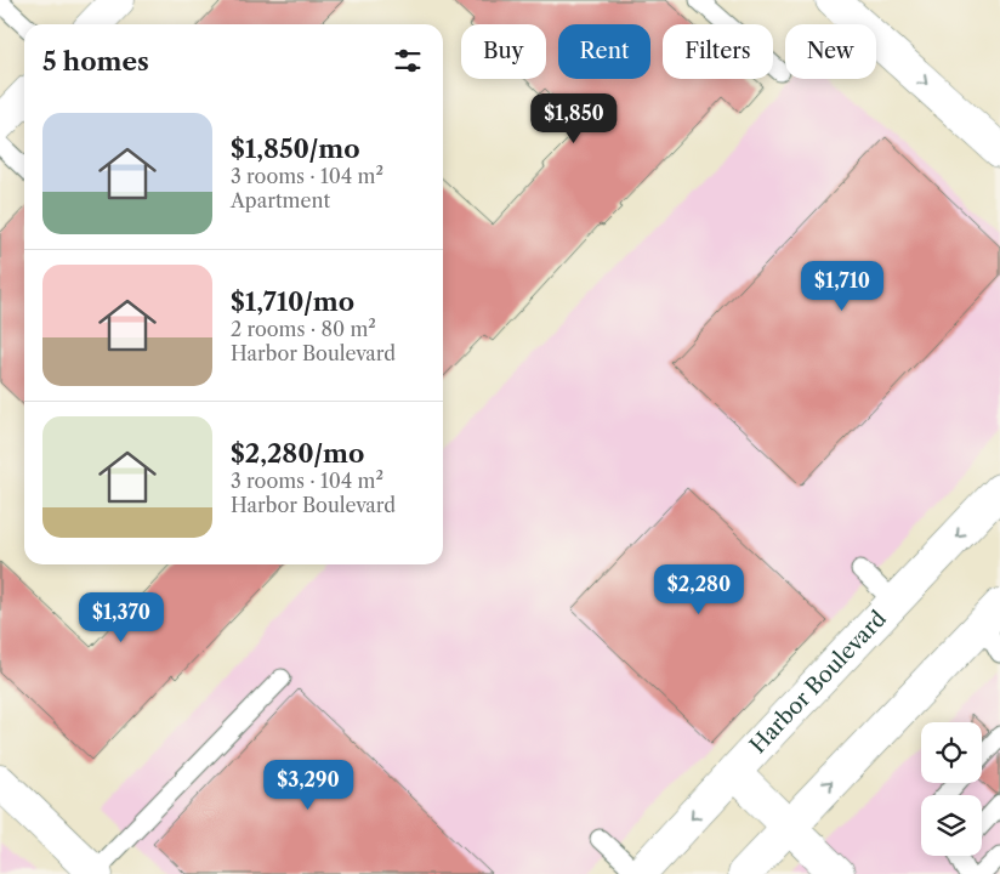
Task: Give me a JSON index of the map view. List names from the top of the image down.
{
  "streets": {
    "main road": ["Harbor Boulevard"]
  },
  "page": {
    "chip": [
      "Buy",
      "Rent",
      "Filters",
      "New"
    ],
    "heading": "5 homes",
    "price": [
      "$1,850",
      "$1,710",
      "$2,280",
      "$1,370",
      "$3,290"
    ],
    "list": [
      {
        "name": "$1,850/mo",
        "note": "3 rooms · 104 m² · Apartment"
      },
      {
        "name": "$1,710/mo",
        "note": "2 rooms · 80 m² · Harbor Boulevard"
      },
      {
        "name": "$2,280/mo",
        "note": "3 rooms · 104 m² · Harbor Boulevard"
      }
    ]
  }
}
